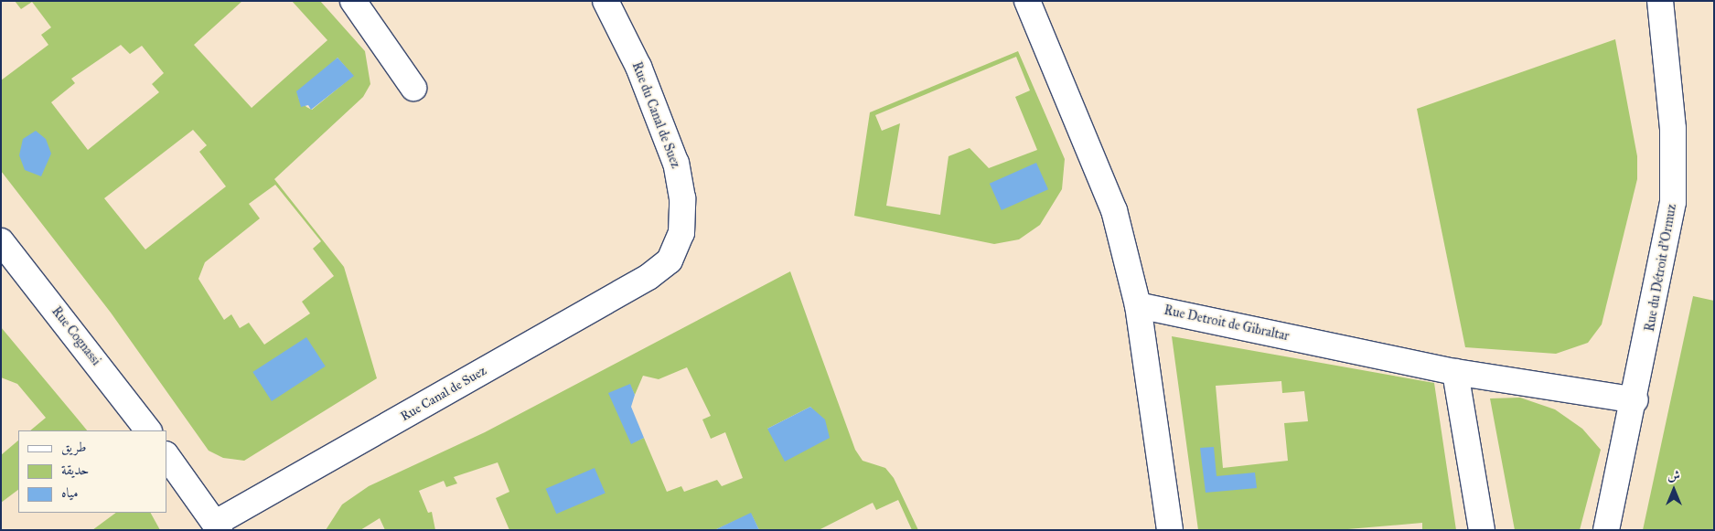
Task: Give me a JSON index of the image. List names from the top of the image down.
{
  "streets": {
    "street": [
      "Rue du Canal de Suez",
      "Rue du Détroit d'Ormuz",
      "Rue Detroit de Gibraltar",
      "Rue Cognassi",
      "Rue Canal de Suez"
    ]
  },
  "crossings": [
    ["Rue du Canal de Suez", "Rue Canal de Suez"],
    ["Rue du Détroit d'Ormuz", "Rue Detroit de Gibraltar"]
  ],
  "legend": ["طريق", "حديقة", "مياه"],
  "north": "top"
}
